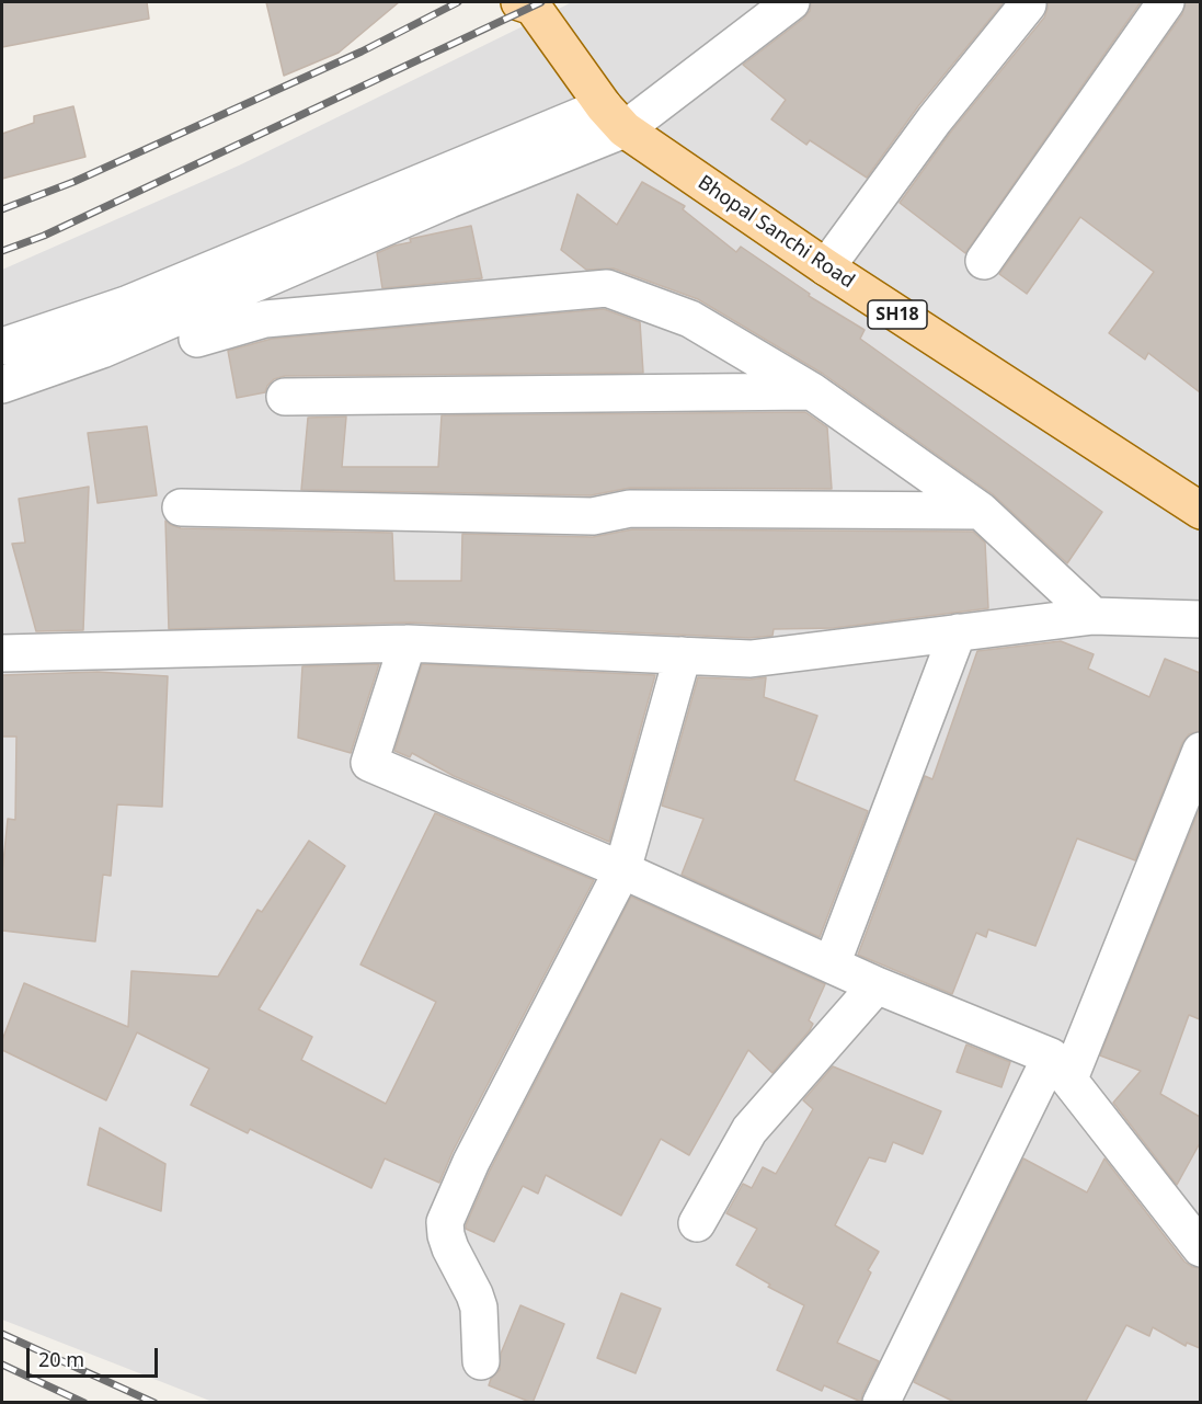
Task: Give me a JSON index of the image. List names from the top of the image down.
{
  "streets": {
    "main road": ["Bhopal Sanchi Road", "SH18"]
  },
  "scale_bar": "20 m"
}
